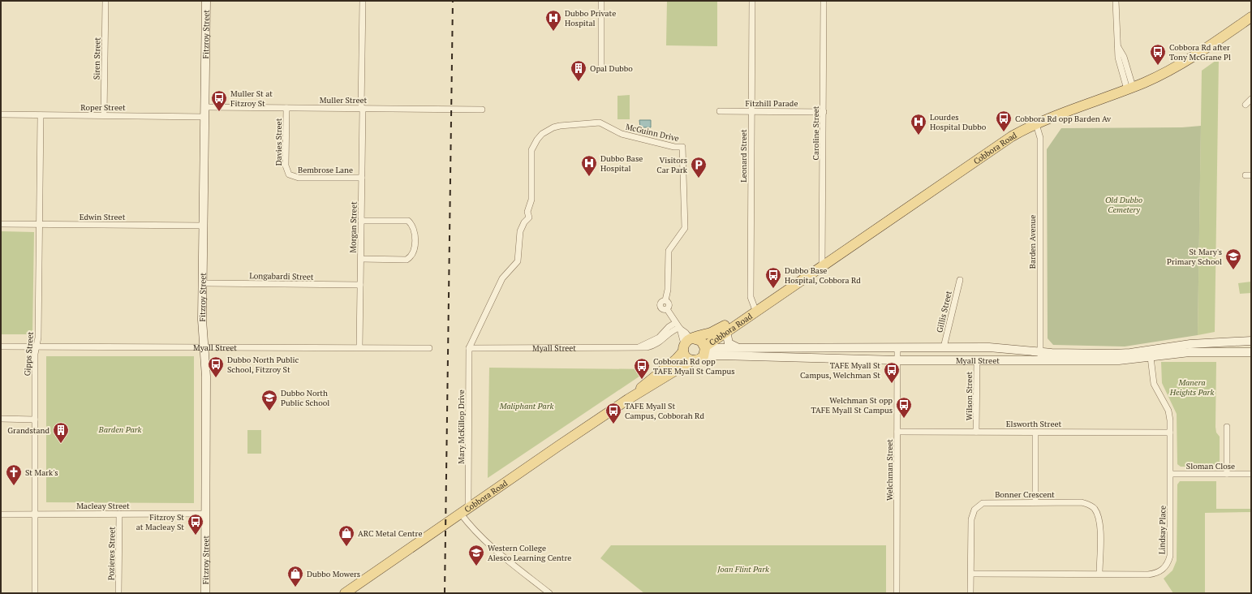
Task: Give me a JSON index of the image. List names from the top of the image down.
{
  "streets": {
    "main road": ["Cobbora Road"],
    "street": [
      "Fitzroy Street",
      "Siren Street",
      "Muller Street",
      "Fitzhill Parade",
      "Roper Street",
      "McGuinn Drive",
      "Caroline Street",
      "Davies Street",
      "Leonard Street",
      "Bembrose Lane",
      "Edwin Street",
      "Morgan Street",
      "Barden Avenue",
      "Longabardi Street",
      "Gillis Street",
      "Myall Street",
      "Gipps Street",
      "Wilson Street",
      "Elsworth Street",
      "Mary McKillop Drive",
      "Sloman Close",
      "Welchman Street",
      "Bonner Crescent",
      "Macleay Street",
      "Lindsay Place",
      "Pozieres Street"
    ]
  },
  "crossings": [
    ["Fitzroy Street", "Muller Street"],
    ["Fitzroy Street", "Roper Street"],
    ["Fitzroy Street", "Edwin Street"],
    ["Fitzroy Street", "Longabardi Street"],
    ["Fitzroy Street", "Myall Street"],
    ["Fitzroy Street", "Macleay Street"],
    ["Siren Street", "Roper Street"],
    ["Muller Street", "Davies Street"],
    ["Muller Street", "Morgan Street"],
    ["Fitzhill Parade", "Caroline Street"],
    ["Fitzhill Parade", "Leonard Street"],
    ["Roper Street", "Gipps Street"],
    ["McGuinn Drive", "Myall Street"],
    ["McGuinn Drive", "Mary McKillop Drive"],
    ["Caroline Street", "Cobbora Road"],
    ["Davies Street", "Bembrose Lane"],
    ["Cobbora Road", "Leonard Street"],
    ["Cobbora Road", "Barden Avenue"],
    ["Cobbora Road", "Myall Street"],
    ["Cobbora Road", "Mary McKillop Drive"],
    ["Bembrose Lane", "Morgan Street"],
    ["Edwin Street", "Gipps Street"],
    ["Morgan Street", "Longabardi Street"],
    ["Morgan Street", "Myall Street"],
    ["Barden Avenue", "Myall Street"],
    ["Gillis Street", "Myall Street"],
    ["Myall Street", "Gipps Street"],
    ["Myall Street", "Wilson Street"],
    ["Myall Street", "Mary McKillop Drive"],
    ["Myall Street", "Welchman Street"],
    ["Myall Street", "Lindsay Place"],
    ["Gipps Street", "Macleay Street"],
    ["Wilson Street", "Elsworth Street"],
    ["Elsworth Street", "Welchman Street"],
    ["Elsworth Street", "Lindsay Place"],
    ["Sloman Close", "Lindsay Place"],
    ["Bonner Crescent", "Lindsay Place"],
    ["Macleay Street", "Pozieres Street"]
  ],
  "parks": [
    "Old Dubbo Cemetery",
    "Manera Heights Park",
    "Maliphant Park",
    "Barden Park",
    "Joan Flint Park"
  ],
  "places": {
    "hospital": ["Dubbo Private Hospital", "Lourdes Hospital Dubbo", "Dubbo Base Hospital"],
    "bus stop": [
      "Cobbora Rd after Tony McGrane Pl",
      "Muller St at Fitzroy St",
      "Cobbora Rd opp Barden Av",
      "Dubbo Base Hospital, Cobbora Rd",
      "Dubbo North Public School, Fitzroy St",
      "Cobborah Rd opp TAFE Myall St Campus",
      "TAFE Myall St Campus, Welchman St",
      "Welchman St opp TAFE Myall St Campus",
      "TAFE Myall St Campus, Cobborah Rd",
      "Fitzroy St at Macleay St"
    ],
    "building": ["Opal Dubbo", "Grandstand"],
    "parking": ["Visitors Car Park"],
    "school or university": ["St Mary's Primary School", "Dubbo North Public School", "Western College Alesco Learning Centre"],
    "church": ["St Mark's"],
    "shop": ["ARC Metal Centre", "Dubbo Mowers"]
  }
}
